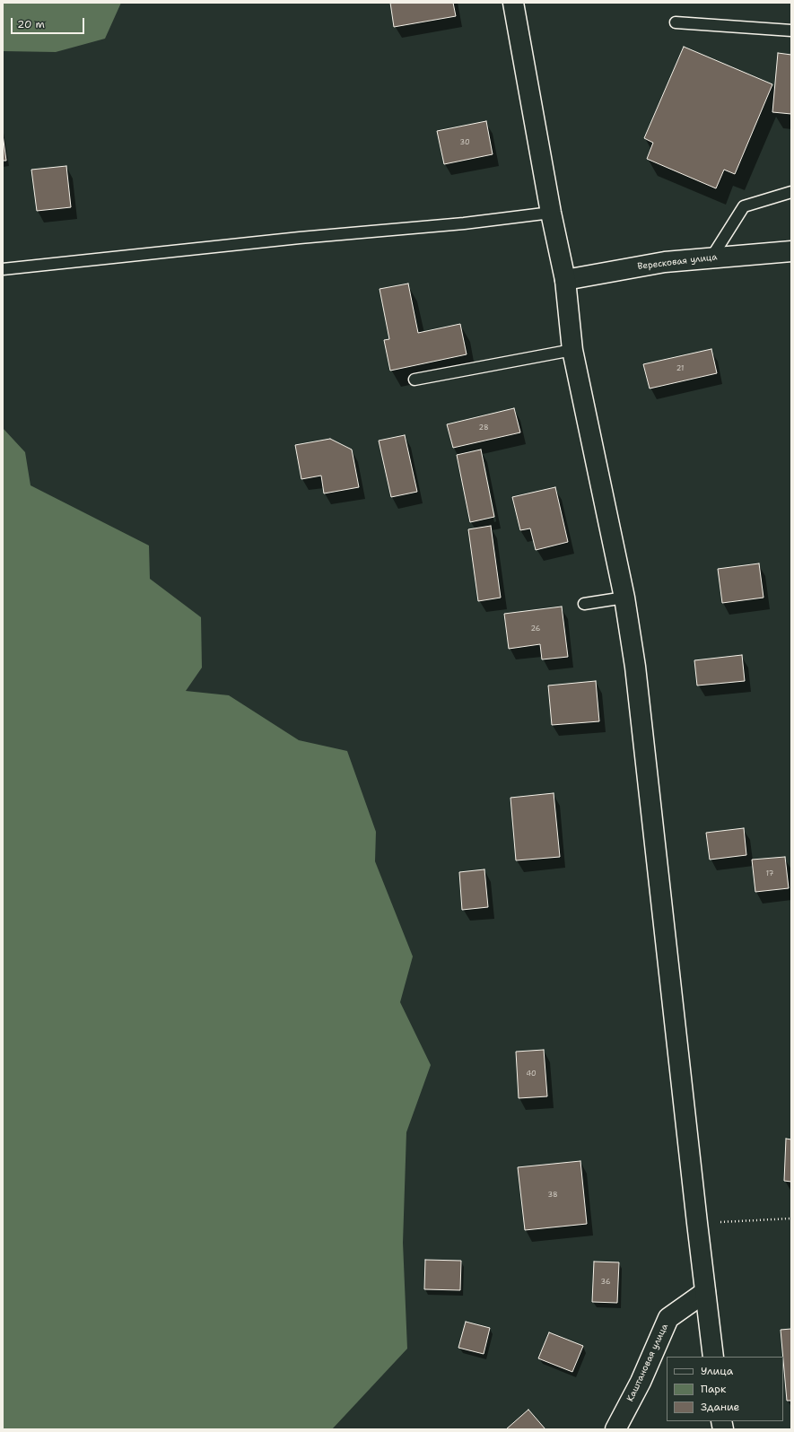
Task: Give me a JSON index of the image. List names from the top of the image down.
{
  "streets": {
    "main road": ["Вересковая улица", "Каштановая улица"]
  },
  "house_numbers": [
    "30",
    "21",
    "28",
    "26",
    "17",
    "40",
    "38",
    "36"
  ],
  "legend": ["Улица", "Парк", "Здание"],
  "scale_bar": "20 m"
}
